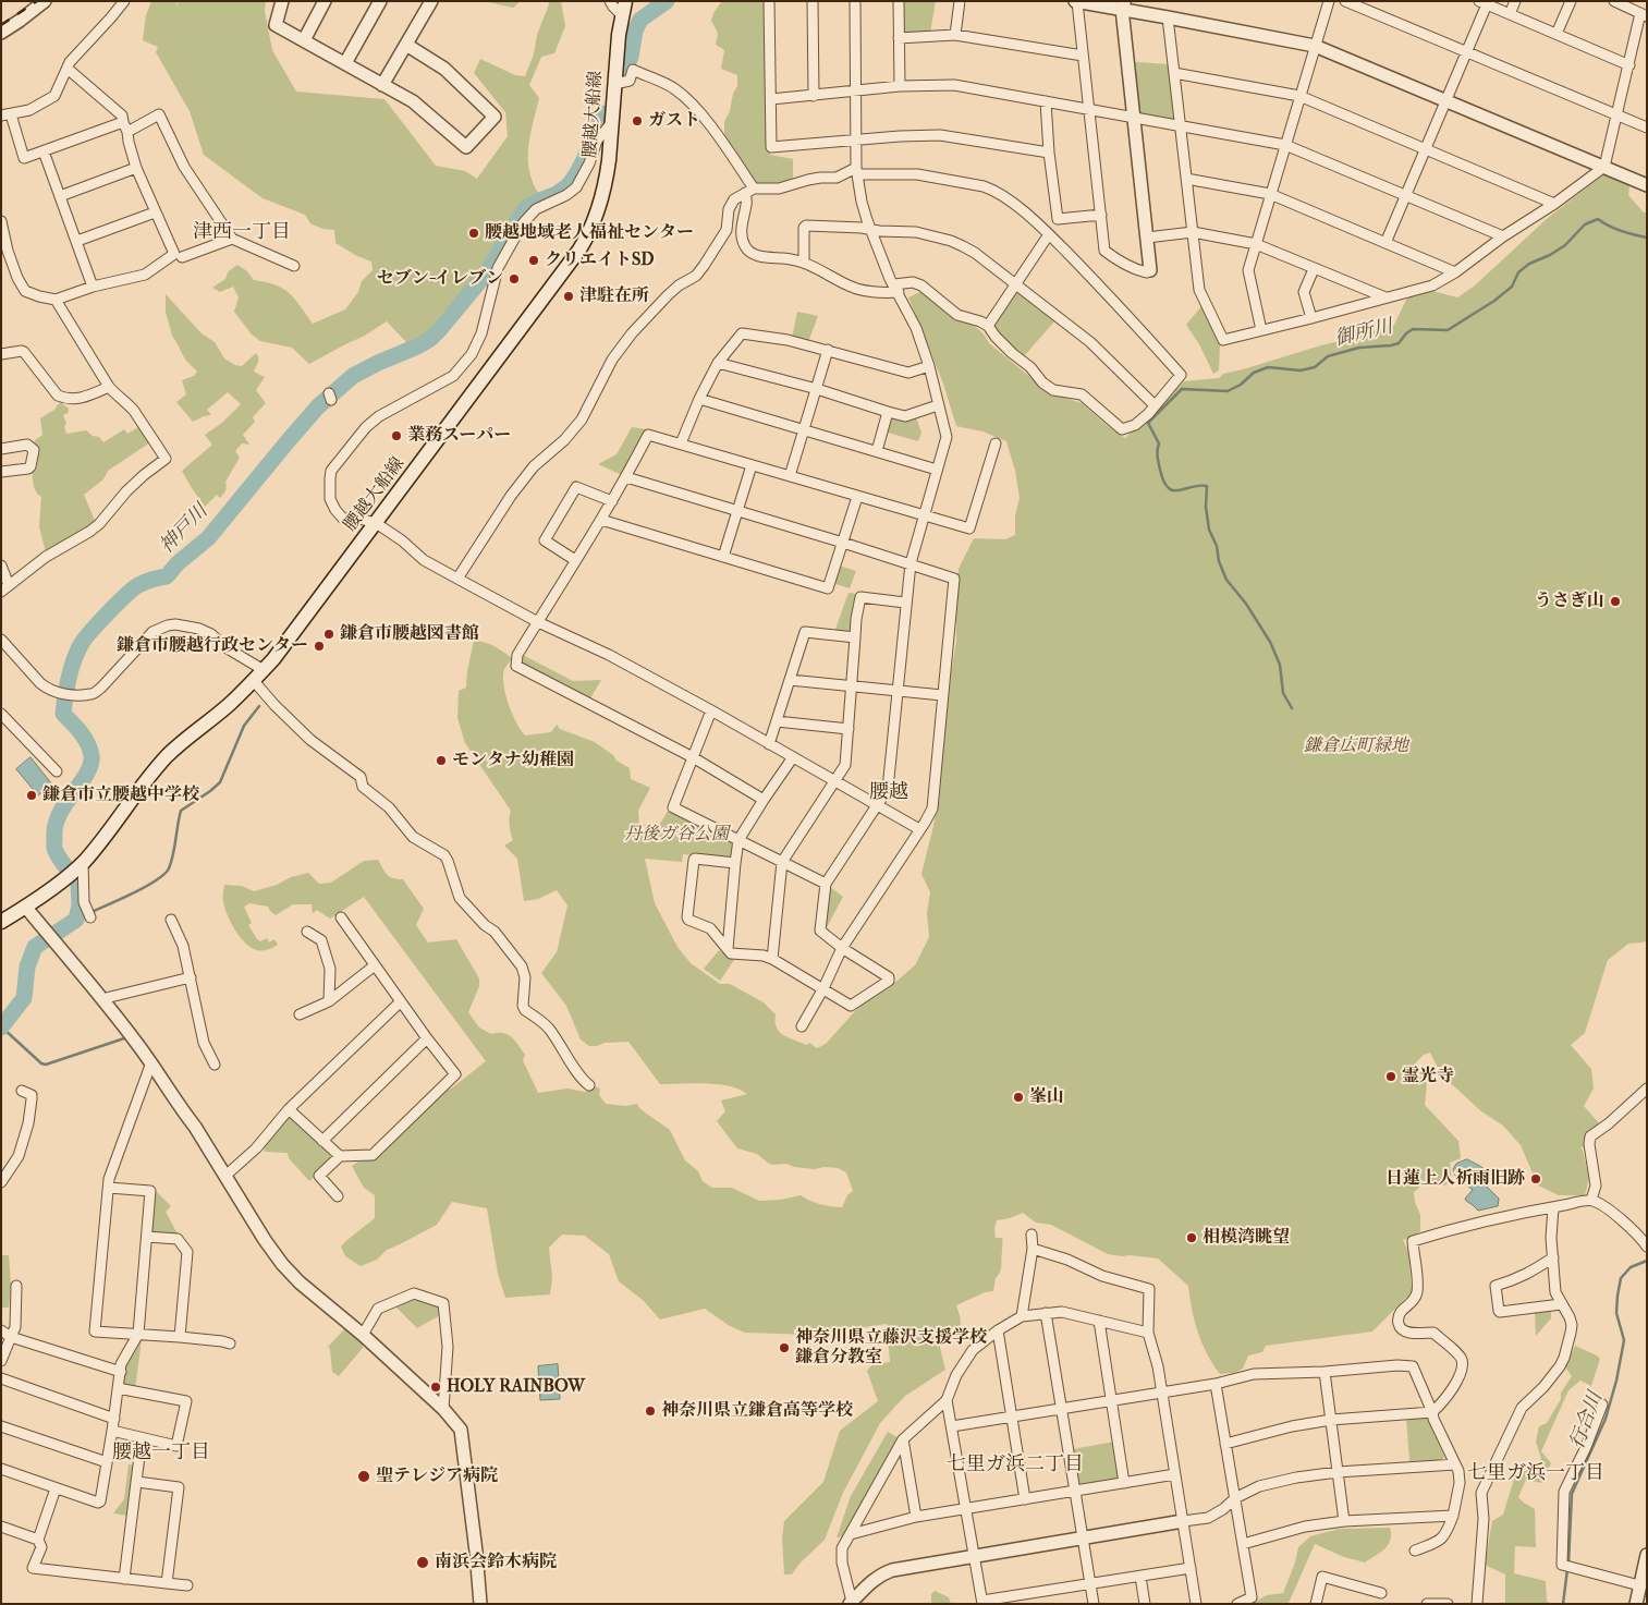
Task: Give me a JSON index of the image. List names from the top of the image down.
{
  "streets": {
    "main road": ["腰越大船線"]
  },
  "districts": [
    "津西一丁目",
    "腰越",
    "腰越一丁目",
    "七里ガ浜二丁目",
    "七里ガ浜一丁目"
  ],
  "water": ["御所川", "神戸川", "行合川"],
  "parks": ["鎌倉広町緑地", "丹後ガ谷公園"],
  "places": [
    "ガスト",
    "腰越地域老人福祉センター",
    "クリエイトSD",
    "セブン-イレブン",
    "津駐在所",
    "業務スーパー",
    "うさぎ山",
    "鎌倉市腰越図書館",
    "鎌倉市腰越行政センター",
    "モンタナ幼稚園",
    "鎌倉市立腰越中学校",
    "霊光寺",
    "峯山",
    "日蓮上人祈雨旧跡",
    "相模湾眺望",
    "神奈川県立藤沢支援学校 鎌倉分教室",
    "HOLY RAINBOW",
    "神奈川県立鎌倉高等学校",
    "聖テレジア病院",
    "南浜会鈴木病院"
  ]
}
